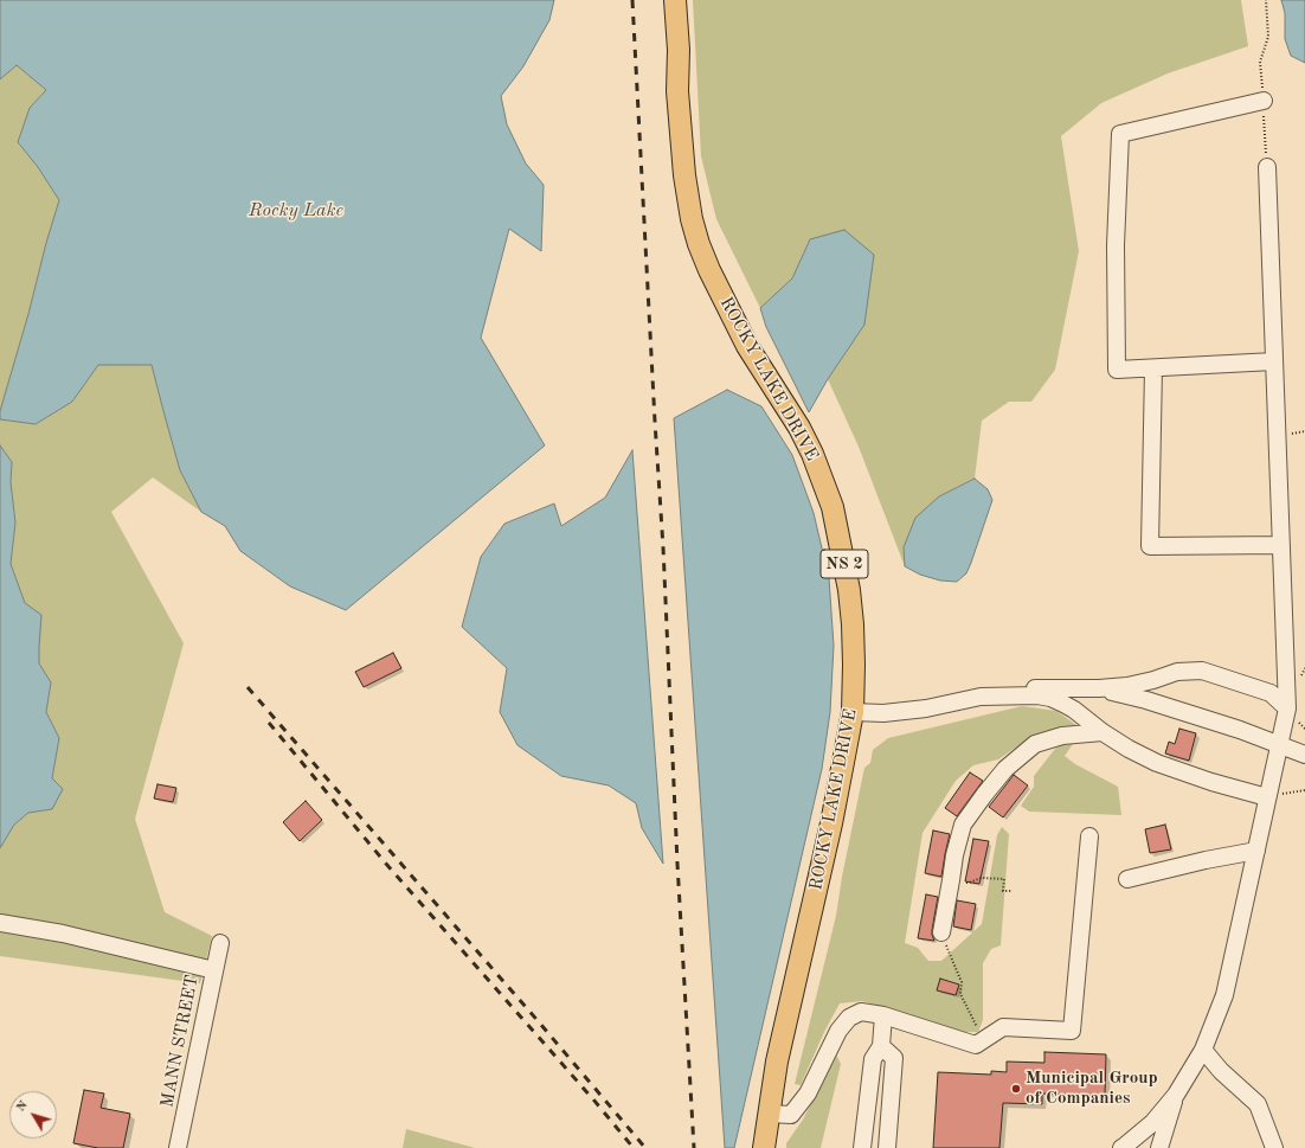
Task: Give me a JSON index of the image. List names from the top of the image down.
{
  "streets": {
    "main road": ["ROCKY LAKE DRIVE", "NS 2"],
    "street": ["MANN STREET"]
  },
  "water": ["Rocky Lake"],
  "places": ["Municipal Group of Companies"],
  "north": "top left"
}
